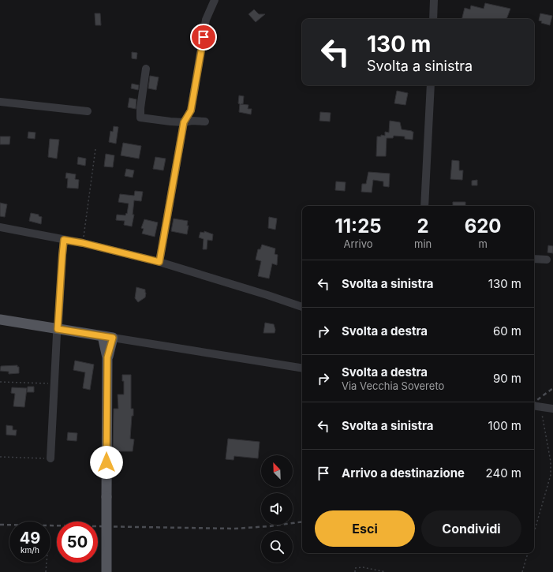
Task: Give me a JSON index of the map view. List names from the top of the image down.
{
  "north": "top left",
  "page": {
    "turn": ["130 m", "Svolta a sinistra"],
    "eta": [
      "11:25",
      "Arrivo",
      "2",
      "min",
      "620",
      "m"
    ],
    "list": [
      {
        "name": "Svolta a sinistra",
        "value": "130 m"
      },
      {
        "name": "Svolta a destra",
        "value": "60 m"
      },
      {
        "name": "Svolta a destra",
        "note": "Via Vecchia Sovereto",
        "value": "90 m"
      },
      {
        "name": "Svolta a sinistra",
        "value": "100 m"
      },
      {
        "name": "Arrivo a destinazione",
        "value": "240 m"
      }
    ],
    "buttons": ["Esci", "Condividi"],
    "speed": "49 km/h",
    "limit": "50"
  }
}
